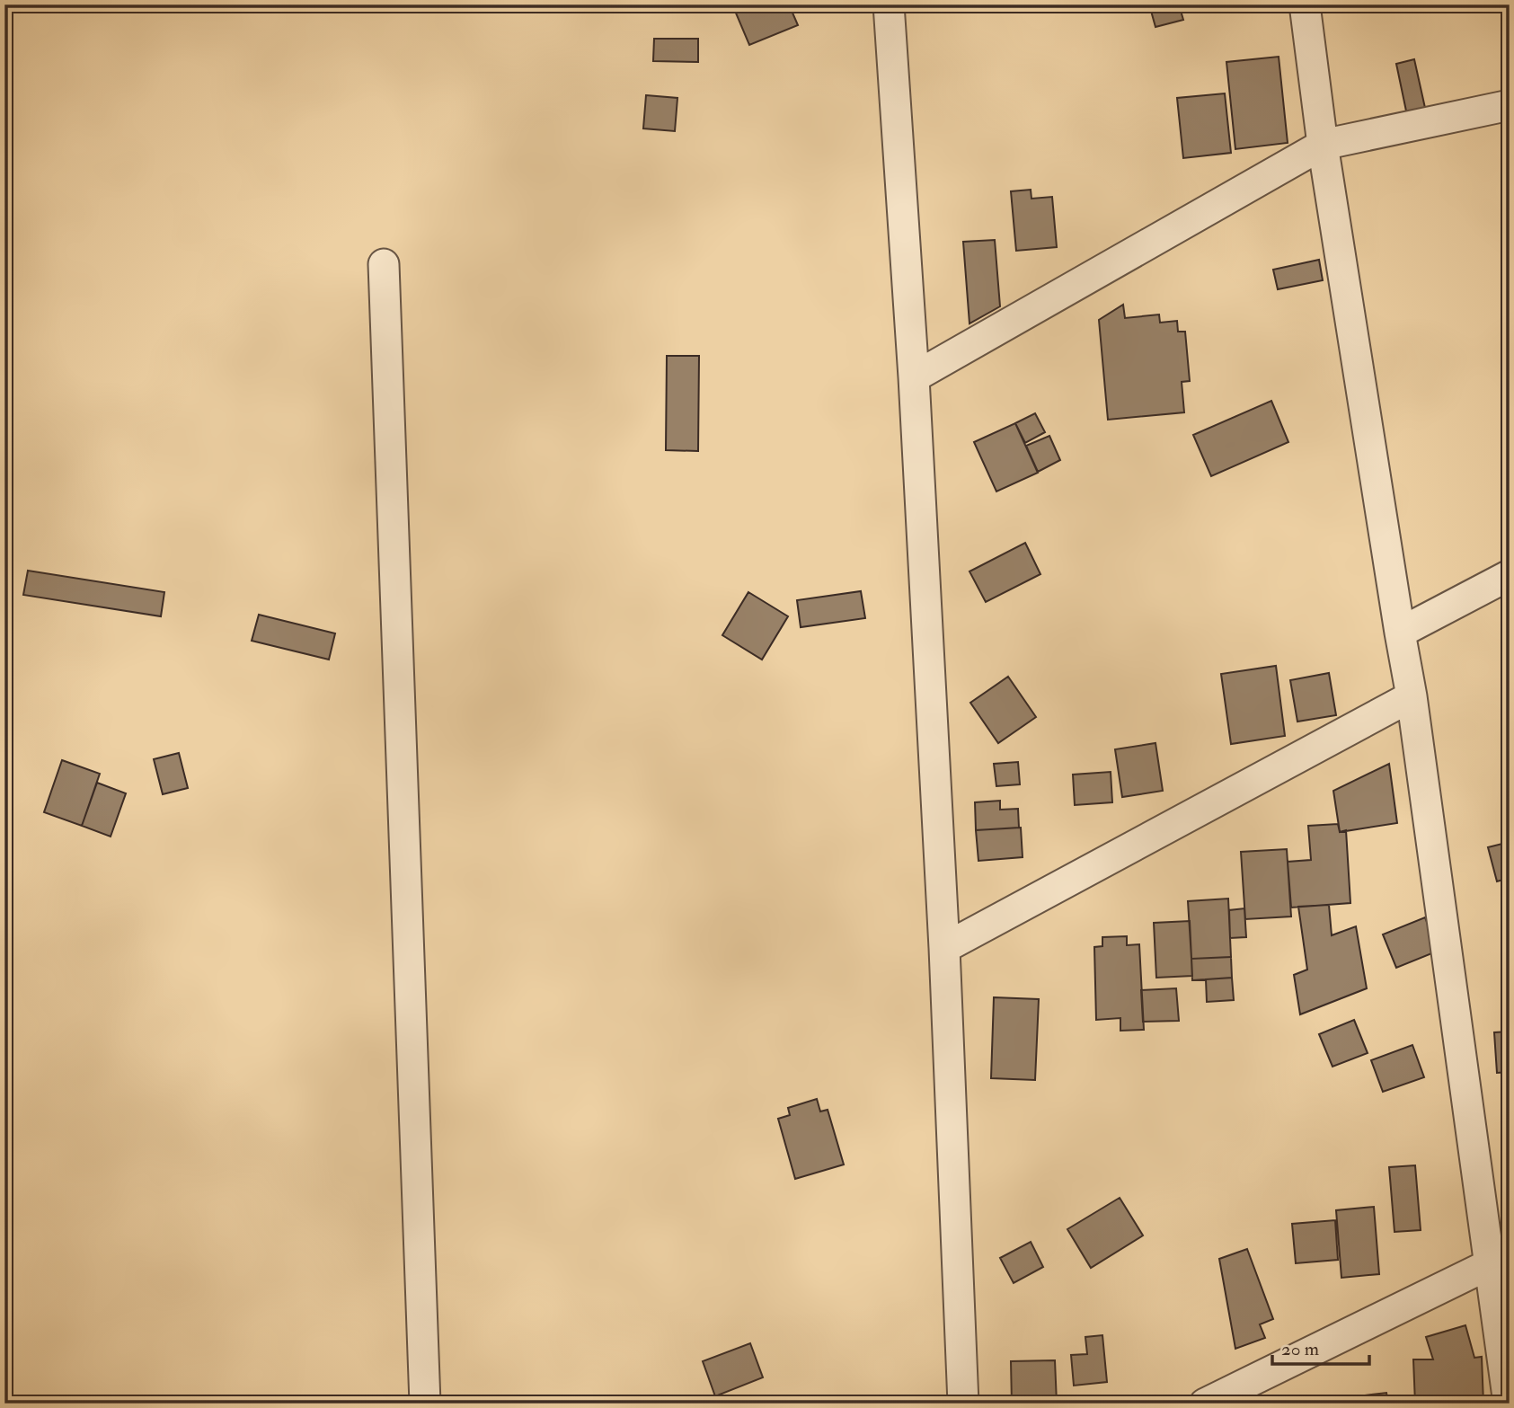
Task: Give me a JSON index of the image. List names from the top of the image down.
{
  "scale_bar": "20 m"
}
